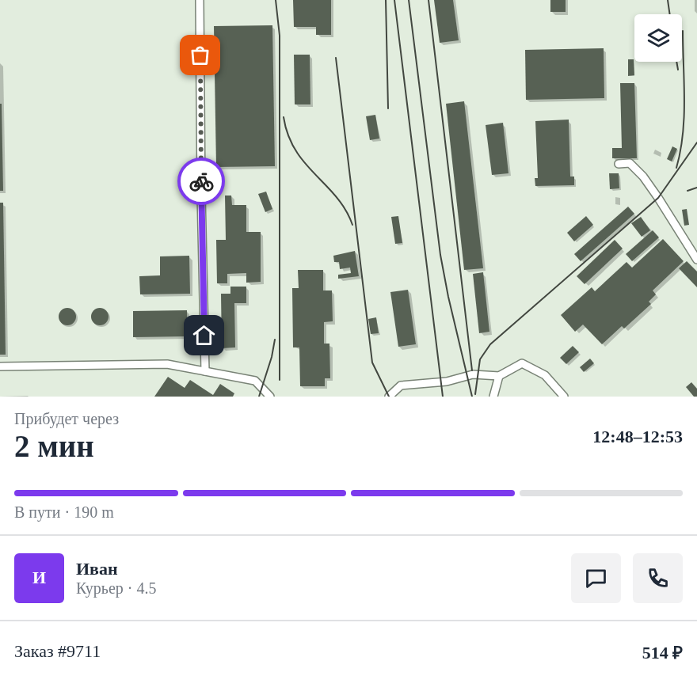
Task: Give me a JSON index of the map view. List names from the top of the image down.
{
  "page": {
    "heading": ["2 мин", "Прибудет через", "12:48–12:53"],
    "panel": [
      "Иван",
      "Курьер · 4.5",
      "Заказ #9711",
      "514 ₽"
    ],
    "bar": "В пути · 190 m",
    "round": "И"
  }
}
